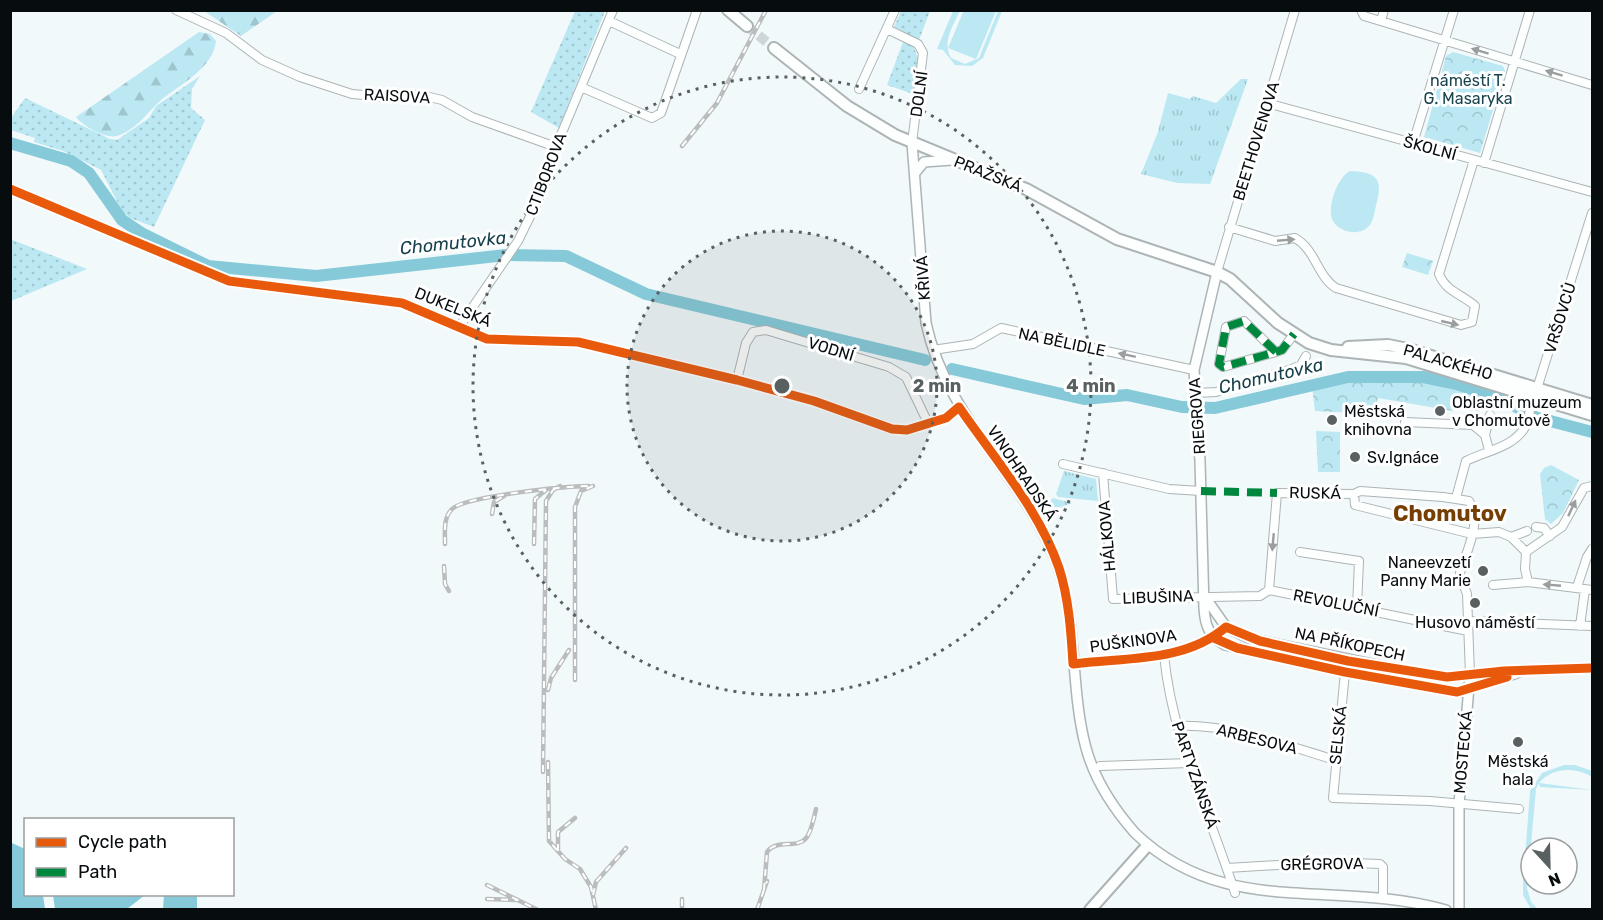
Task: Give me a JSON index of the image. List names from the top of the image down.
{
  "streets": {
    "main road": ["PRAŽSKÁ", "PALACKÉHO"],
    "street": [
      "DOLNÍ",
      "RAISOVA",
      "BEETHOVENOVA",
      "ŠKOLNÍ",
      "CTIBOROVA",
      "KŘIVÁ",
      "DUKELSKÁ",
      "VRŠOVCŮ",
      "NA BĚLIDLE",
      "VODNÍ",
      "RIEGROVA",
      "VINOHRADSKÁ",
      "RUSKÁ",
      "HÁLKOVA",
      "LIBUŠINA",
      "REVOLUČNÍ",
      "PUŠKINOVA",
      "NA PŘÍKOPECH",
      "SELSKÁ",
      "ARBESOVA",
      "MOSTECKÁ",
      "PARTYZÁNSKÁ",
      "GRÉGROVA"
    ]
  },
  "crossings": [
    ["DOLNÍ", "PRAŽSKÁ"],
    ["DOLNÍ", "KŘIVÁ"],
    ["RAISOVA", "CTIBOROVA"],
    ["BEETHOVENOVA", "ŠKOLNÍ"],
    ["BEETHOVENOVA", "PRAŽSKÁ"],
    ["BEETHOVENOVA", "PALACKÉHO"],
    ["BEETHOVENOVA", "RIEGROVA"],
    ["CTIBOROVA", "DUKELSKÁ"],
    ["PRAŽSKÁ", "KŘIVÁ"],
    ["PRAŽSKÁ", "PALACKÉHO"],
    ["PRAŽSKÁ", "RIEGROVA"],
    ["KŘIVÁ", "DUKELSKÁ"],
    ["KŘIVÁ", "NA BĚLIDLE"],
    ["KŘIVÁ", "VINOHRADSKÁ"],
    ["DUKELSKÁ", "VODNÍ"],
    ["DUKELSKÁ", "VINOHRADSKÁ"],
    ["VRŠOVCŮ", "PALACKÉHO"],
    ["NA BĚLIDLE", "RIEGROVA"],
    ["PALACKÉHO", "RIEGROVA"],
    ["RIEGROVA", "HÁLKOVA"],
    ["VINOHRADSKÁ", "PUŠKINOVA"],
    ["VINOHRADSKÁ", "PARTYZÁNSKÁ"],
    ["VINOHRADSKÁ", "GRÉGROVA"],
    ["RUSKÁ", "REVOLUČNÍ"],
    ["HÁLKOVA", "LIBUŠINA"],
    ["LIBUŠINA", "REVOLUČNÍ"],
    ["REVOLUČNÍ", "MOSTECKÁ"],
    ["PUŠKINOVA", "NA PŘÍKOPECH"],
    ["PUŠKINOVA", "PARTYZÁNSKÁ"],
    ["NA PŘÍKOPECH", "SELSKÁ"],
    ["NA PŘÍKOPECH", "MOSTECKÁ"],
    ["SELSKÁ", "ARBESOVA"],
    ["SELSKÁ", "MOSTECKÁ"],
    ["ARBESOVA", "PARTYZÁNSKÁ"],
    ["PARTYZÁNSKÁ", "GRÉGROVA"]
  ],
  "one_way": ["NA BĚLIDLE"],
  "districts": ["Chomutov"],
  "water": ["Chomutovka"],
  "parks": ["náměstí T. G. Masaryka"],
  "places": [
    "Oblastní muzeum v Chomutově",
    "Městská knihovna",
    "Sv.Ignáce",
    "Naneevzetí Panny Marie",
    "Husovo náměstí",
    "Městská hala"
  ],
  "legend": ["Cycle path", "Path"],
  "north": "bottom",
  "rings": ["2 min", "4 min"]
}
